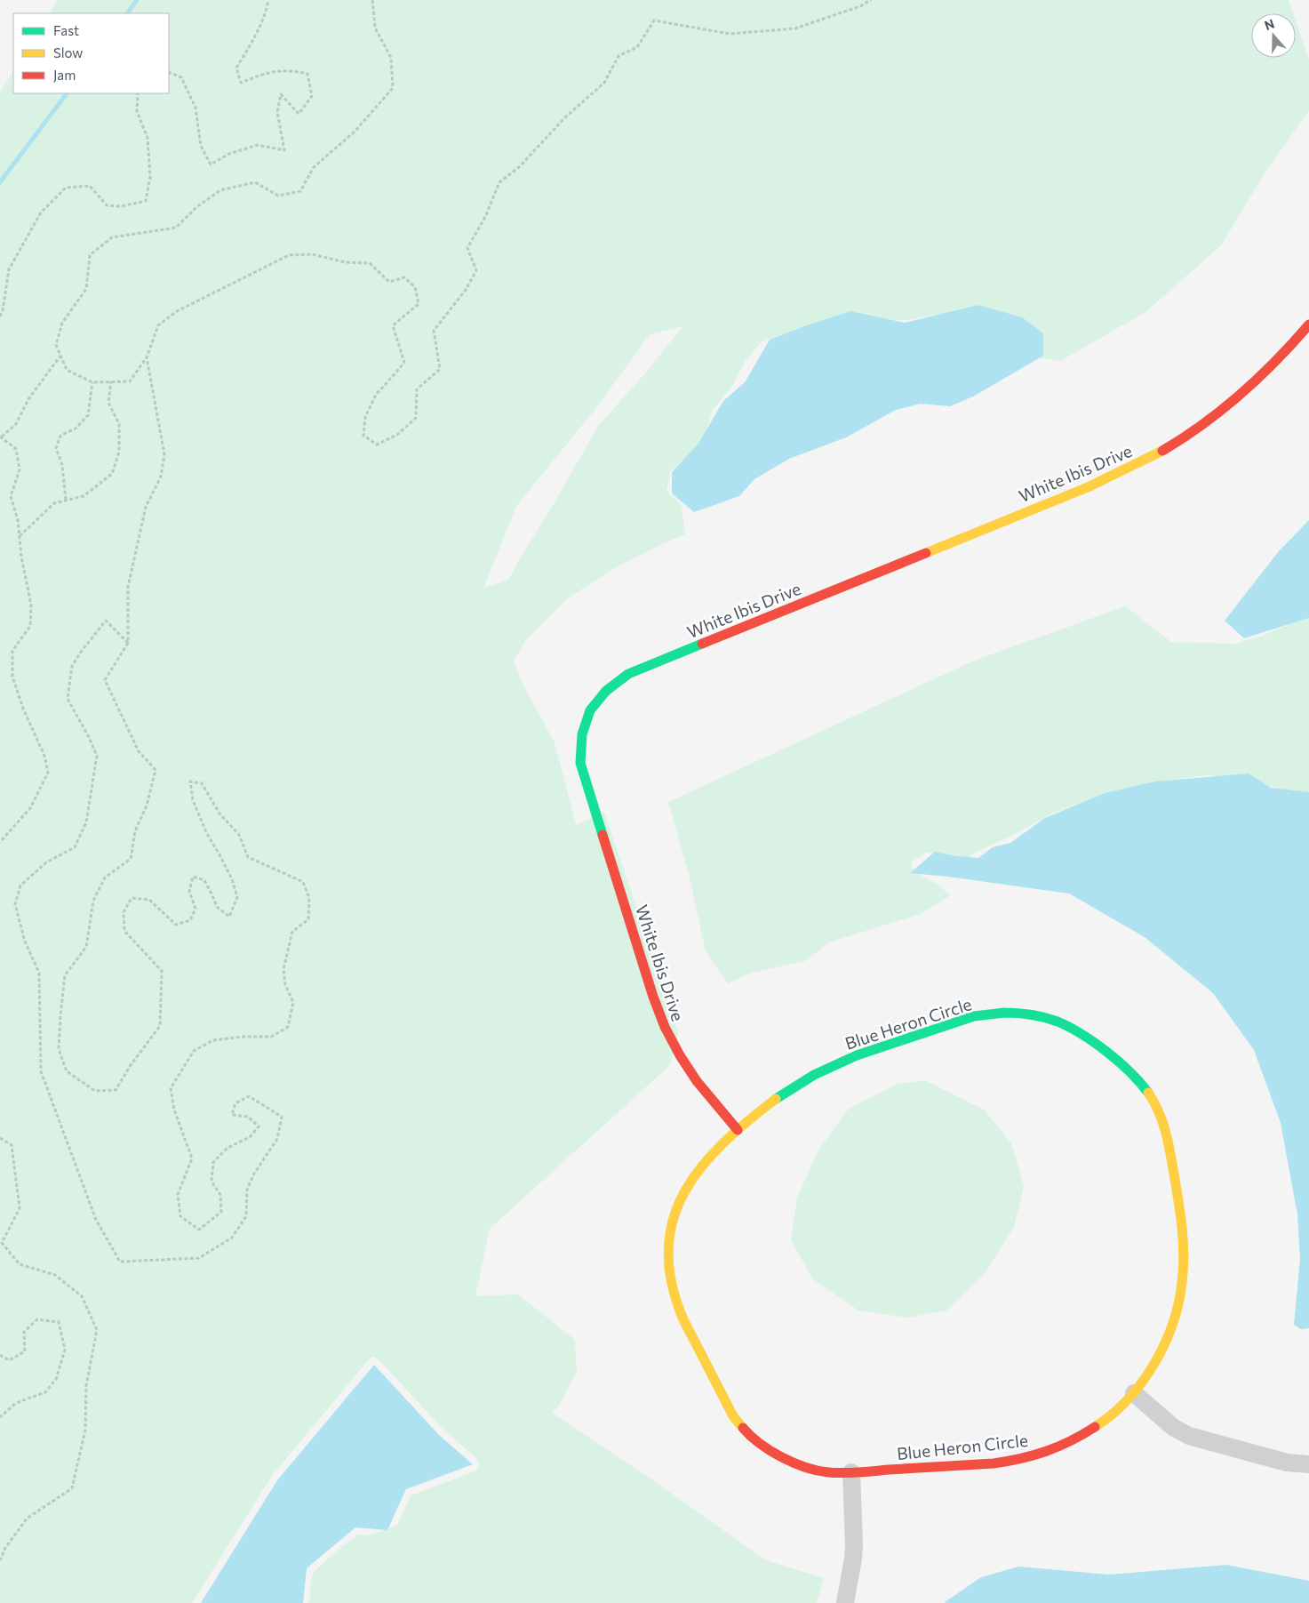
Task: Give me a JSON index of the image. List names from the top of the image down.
{
  "streets": {
    "street": ["White Ibis Drive", "Blue Heron Circle"]
  },
  "crossings": [
    ["White Ibis Drive", "Blue Heron Circle"]
  ],
  "legend": ["Fast", "Slow", "Jam"],
  "north": "top"
}
